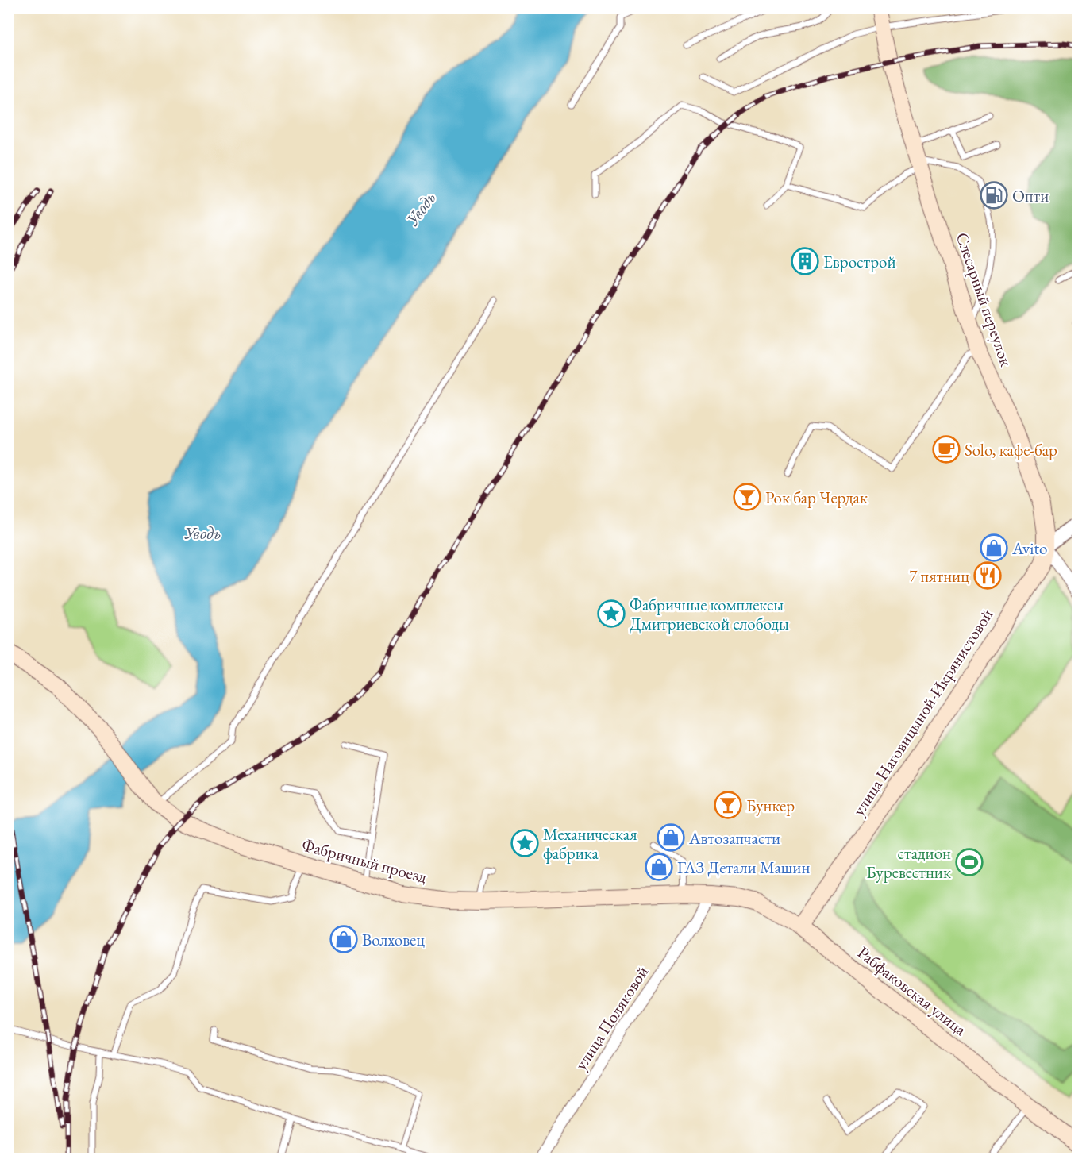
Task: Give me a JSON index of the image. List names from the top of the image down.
{
  "streets": {
    "main road": [
      "Слесарный переулок",
      "улица Наговицыной-Икрянистовой",
      "Фабричный проезд",
      "Рабфаковская улица"
    ],
    "street": ["улица Поляковой"]
  },
  "crossings": [
    ["Слесарный переулок", "улица Наговицыной-Икрянистовой"],
    ["улица Наговицыной-Икрянистовой", "Рабфаковская улица"],
    ["Фабричный проезд", "Рабфаковская улица"],
    ["Фабричный проезд", "улица Поляковой"],
    ["Рабфаковская улица", "улица Поляковой"]
  ],
  "water": ["Уводь"],
  "places": {
    "fuel station": ["Опти"],
    "building": ["Еврострой"],
    "cafe": ["Solo, кафе-бар"],
    "bar": ["Рок бар Чердак", "Бункер"],
    "shop": [
      "Avito",
      "Автозапчасти",
      "ГАЗ Детали Машин",
      "Волховец"
    ],
    "restaurant": ["7 пятниц"],
    "place": ["Фабричные комплексы Дмитриевской слободы", "Механическая фабрика"],
    "sports": ["стадион Буревестник"]
  }
}
